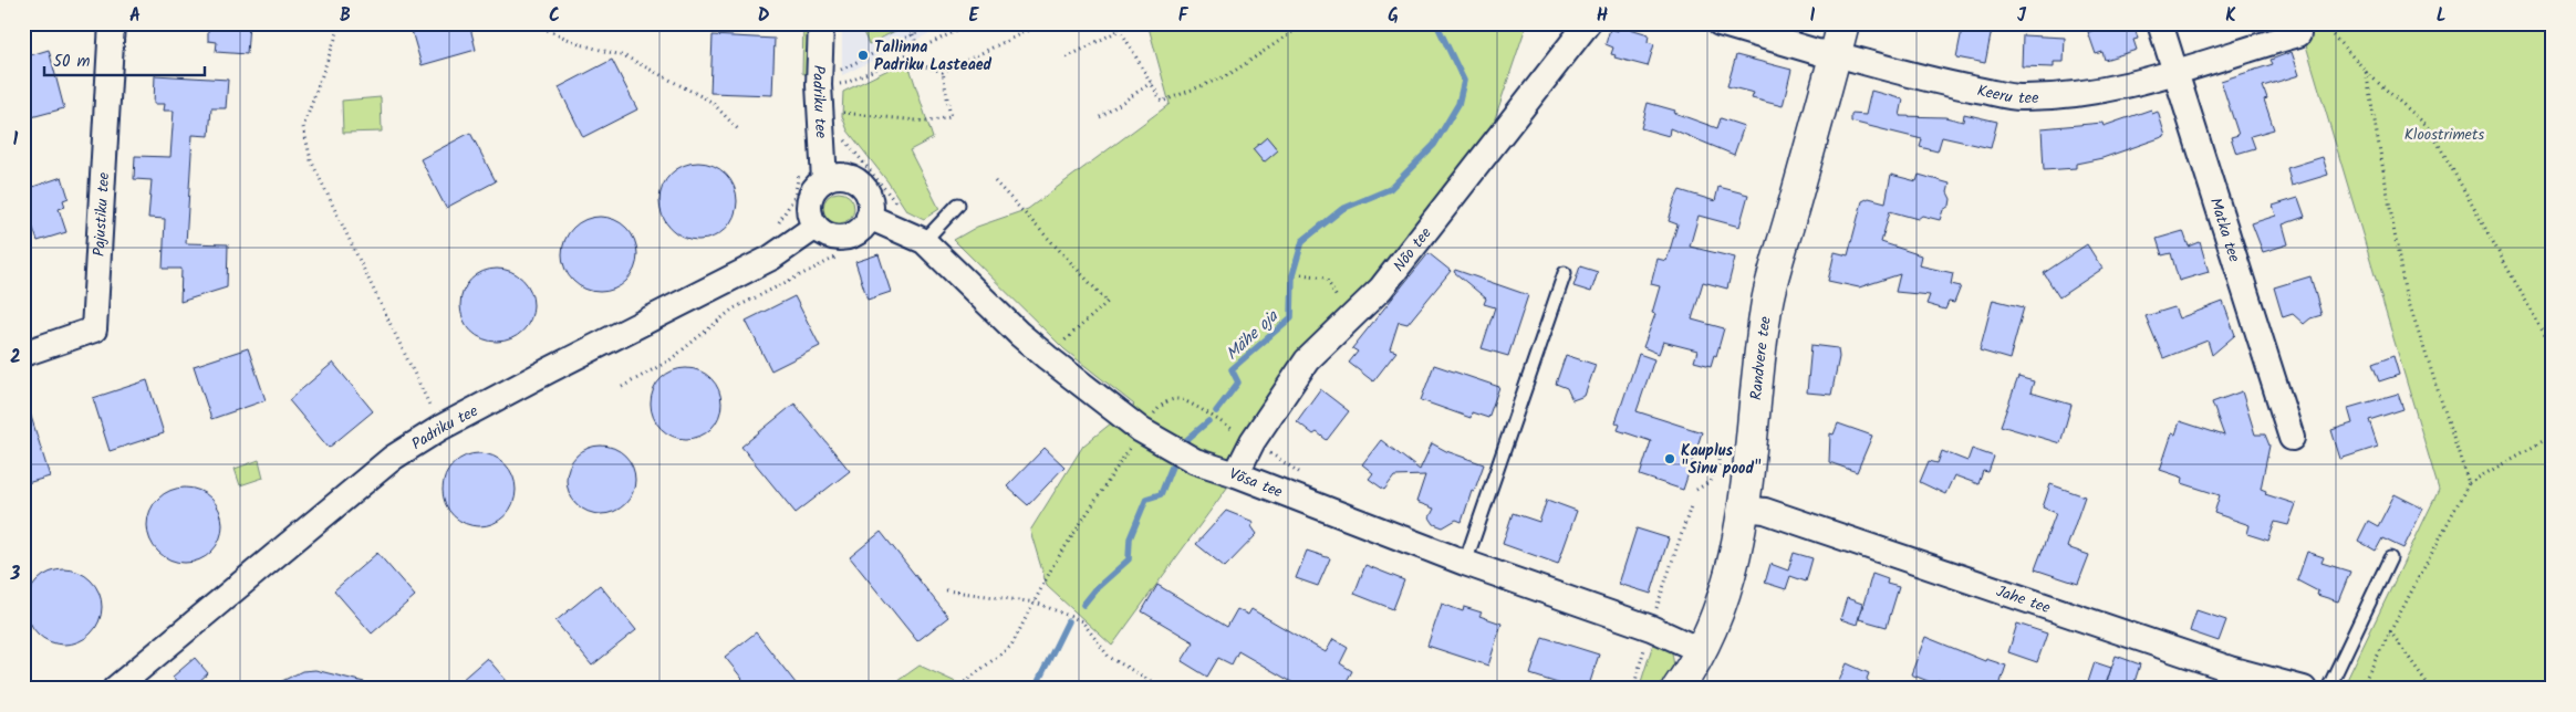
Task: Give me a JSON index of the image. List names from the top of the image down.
{
  "streets": {
    "main road": ["Randvere tee"],
    "street": [
      "Keeru tee",
      "Padriku tee",
      "Pajustiku tee",
      "Matka tee",
      "Nõo tee",
      "Võsa tee",
      "Jahe tee"
    ]
  },
  "crossings": [
    ["Keeru tee", "Matka tee"],
    ["Keeru tee", "Randvere tee"],
    ["Padriku tee", "Võsa tee"],
    ["Nõo tee", "Võsa tee"],
    ["Randvere tee", "Võsa tee"],
    ["Randvere tee", "Jahe tee"]
  ],
  "water": ["Mähe oja"],
  "parks": ["Kloostrimets"],
  "places": ["Tallinna Padriku Lasteaed", "Kauplus \"Sinu pood\""],
  "scale_bar": "50 m",
  "grid": {
    "columns": [
      "A",
      "B",
      "C",
      "D",
      "E",
      "F",
      "G",
      "H",
      "I",
      "J",
      "K",
      "L"
    ],
    "rows": ["1", "2", "3"]
  }
}
